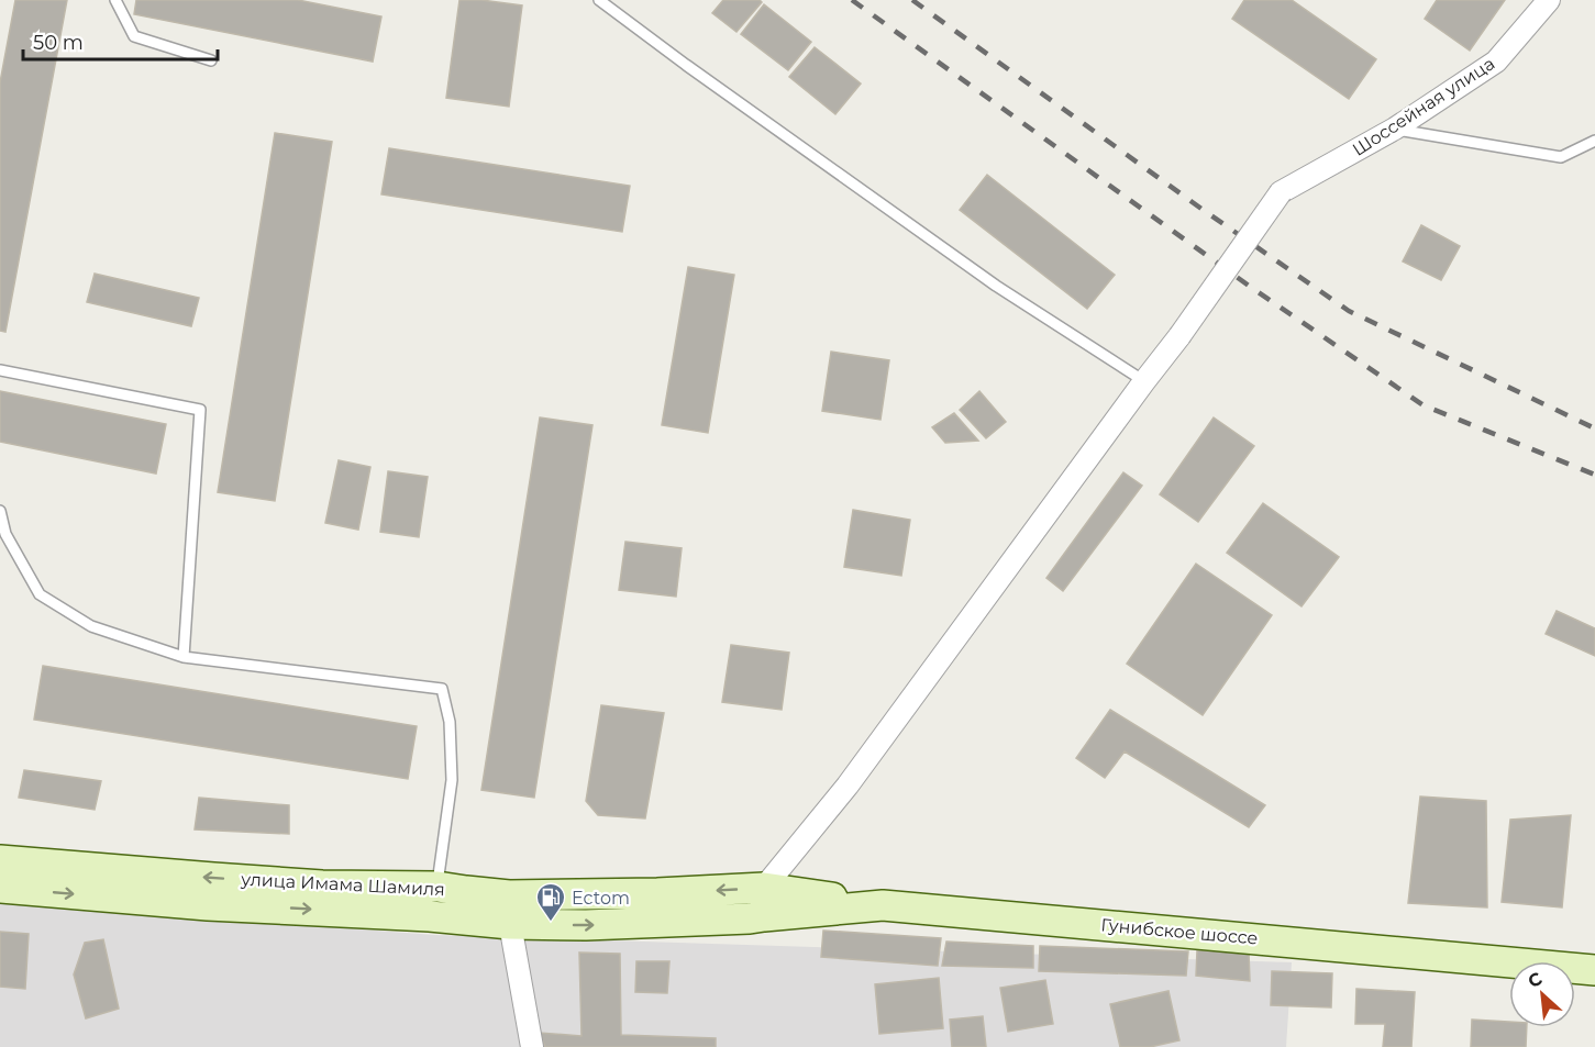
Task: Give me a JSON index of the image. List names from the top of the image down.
{
  "streets": {
    "main road": ["улица Имама Шамиля", "Гунибское шоссе"],
    "street": ["Шоссейная улица"]
  },
  "crossings": [
    ["улица Имама Шамиля", "Гунибское шоссе"]
  ],
  "places": {
    "fuel station": ["Ectom"]
  },
  "scale_bar": "50 m",
  "north": "top left"
}
